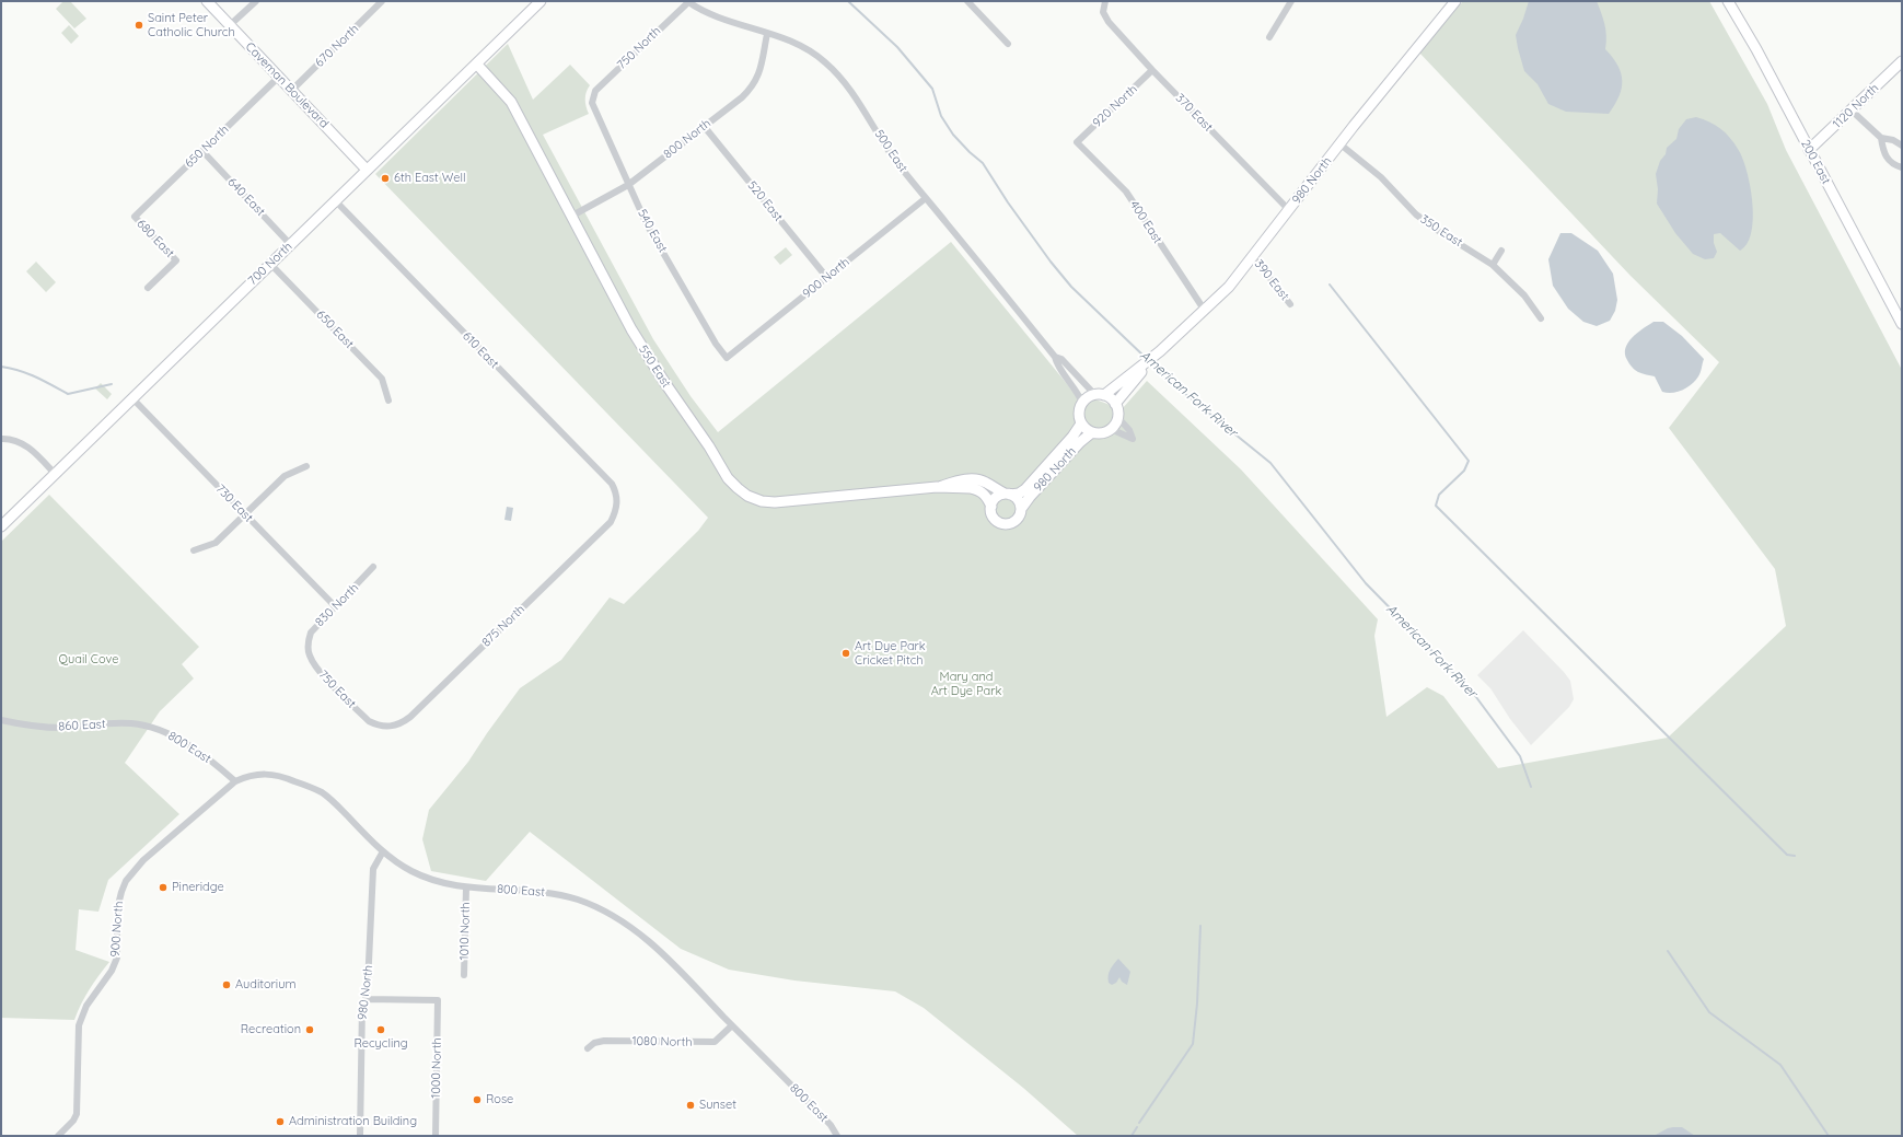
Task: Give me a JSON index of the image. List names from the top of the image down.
{
  "streets": {
    "street": [
      "670 North",
      "750 North",
      "Caveman Boulevard",
      "920 North",
      "1120 North",
      "370 East",
      "800 North",
      "650 North",
      "500 East",
      "200 East",
      "980 North",
      "640 East",
      "520 East",
      "400 East",
      "540 East",
      "350 East",
      "680 East",
      "700 North",
      "900 North",
      "390 East",
      "650 East",
      "610 East",
      "550 East",
      "730 East",
      "830 North",
      "875 North",
      "750 East",
      "860 East",
      "800 East",
      "1010 North",
      "1080 North",
      "1000 North"
    ]
  },
  "crossings": [
    ["670 North", "Caveman Boulevard"],
    ["750 North", "500 East"],
    ["750 North", "540 East"],
    ["Caveman Boulevard", "650 North"],
    ["Caveman Boulevard", "700 North"],
    ["920 North", "370 East"],
    ["920 North", "400 East"],
    ["1120 North", "200 East"],
    ["370 East", "980 North"],
    ["800 North", "500 East"],
    ["800 North", "520 East"],
    ["800 North", "540 East"],
    ["800 North", "550 East"],
    ["650 North", "640 East"],
    ["650 North", "680 East"],
    ["500 East", "980 North"],
    ["500 East", "900 North"],
    ["980 North", "400 East"],
    ["980 North", "350 East"],
    ["980 North", "390 East"],
    ["980 North", "550 East"],
    ["980 North", "800 East"],
    ["980 North", "1000 North"],
    ["640 East", "700 North"],
    ["520 East", "900 North"],
    ["540 East", "900 North"],
    ["700 North", "650 East"],
    ["700 North", "610 East"],
    ["700 North", "550 East"],
    ["700 North", "730 East"],
    ["900 North", "800 East"],
    ["610 East", "875 North"],
    ["730 East", "830 North"],
    ["830 North", "750 East"],
    ["875 North", "750 East"],
    ["860 East", "800 East"],
    ["800 East", "1010 North"],
    ["800 East", "1080 North"]
  ],
  "water": ["American Fork River"],
  "parks": ["Quail Cove", "Mary and Art Dye Park"],
  "places": [
    "Saint Peter Catholic Church",
    "6th East Well",
    "Art Dye Park Cricket Pitch",
    "Pineridge",
    "Auditorium",
    "Recreation",
    "Recycling",
    "Rose",
    "Sunset",
    "Administration Building"
  ]
}
